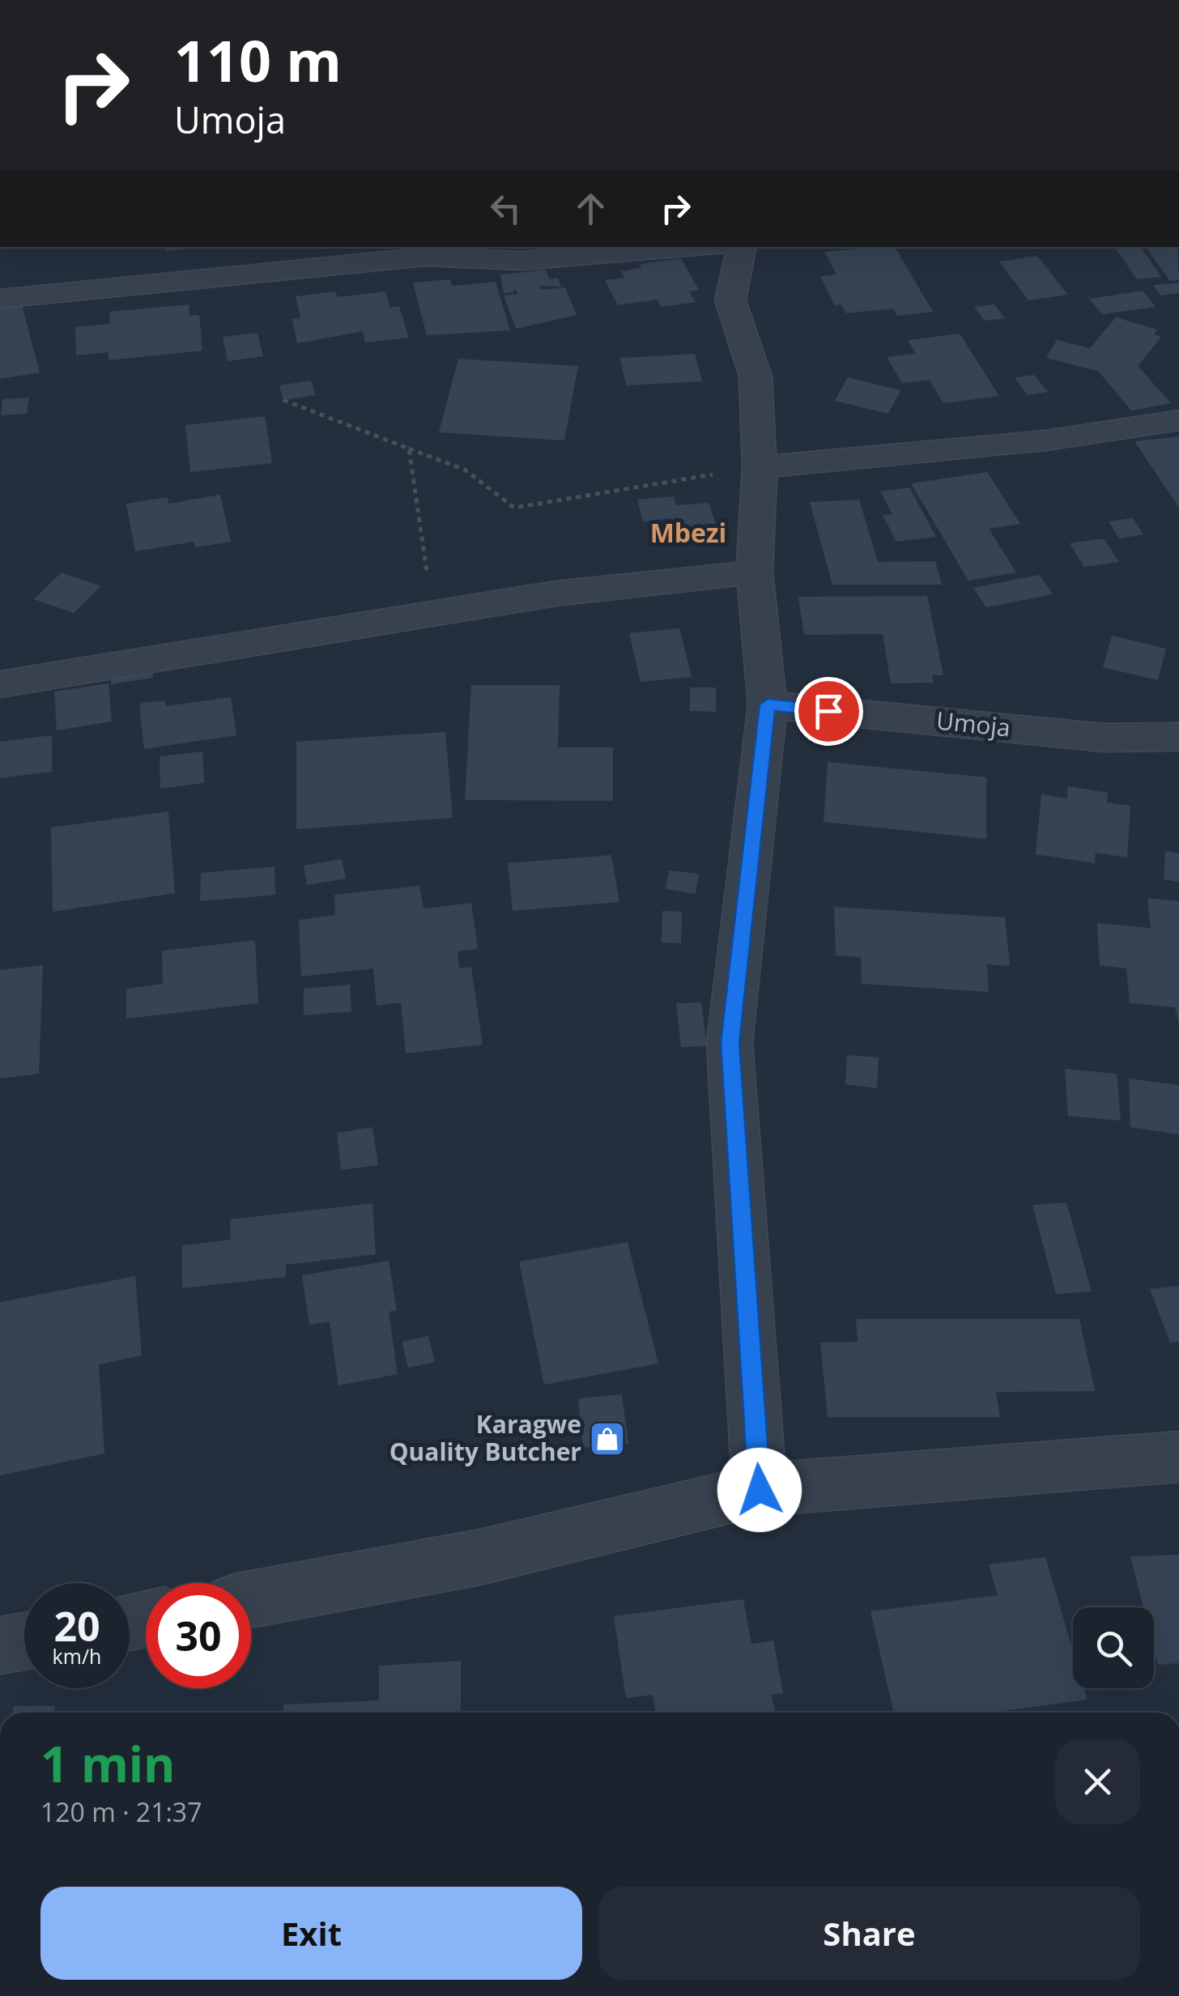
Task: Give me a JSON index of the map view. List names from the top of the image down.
{
  "streets": {
    "street": ["Umoja"]
  },
  "districts": ["Mbezi"],
  "places": {
    "shop": ["Karagwe Quality Butcher"]
  },
  "page": {
    "turn": ["110 m", "Umoja"],
    "speed": "20 km/h",
    "limit": "30",
    "heading": ["1 min", "120 m · 21:37"],
    "buttons": ["Exit", "Share"]
  }
}
